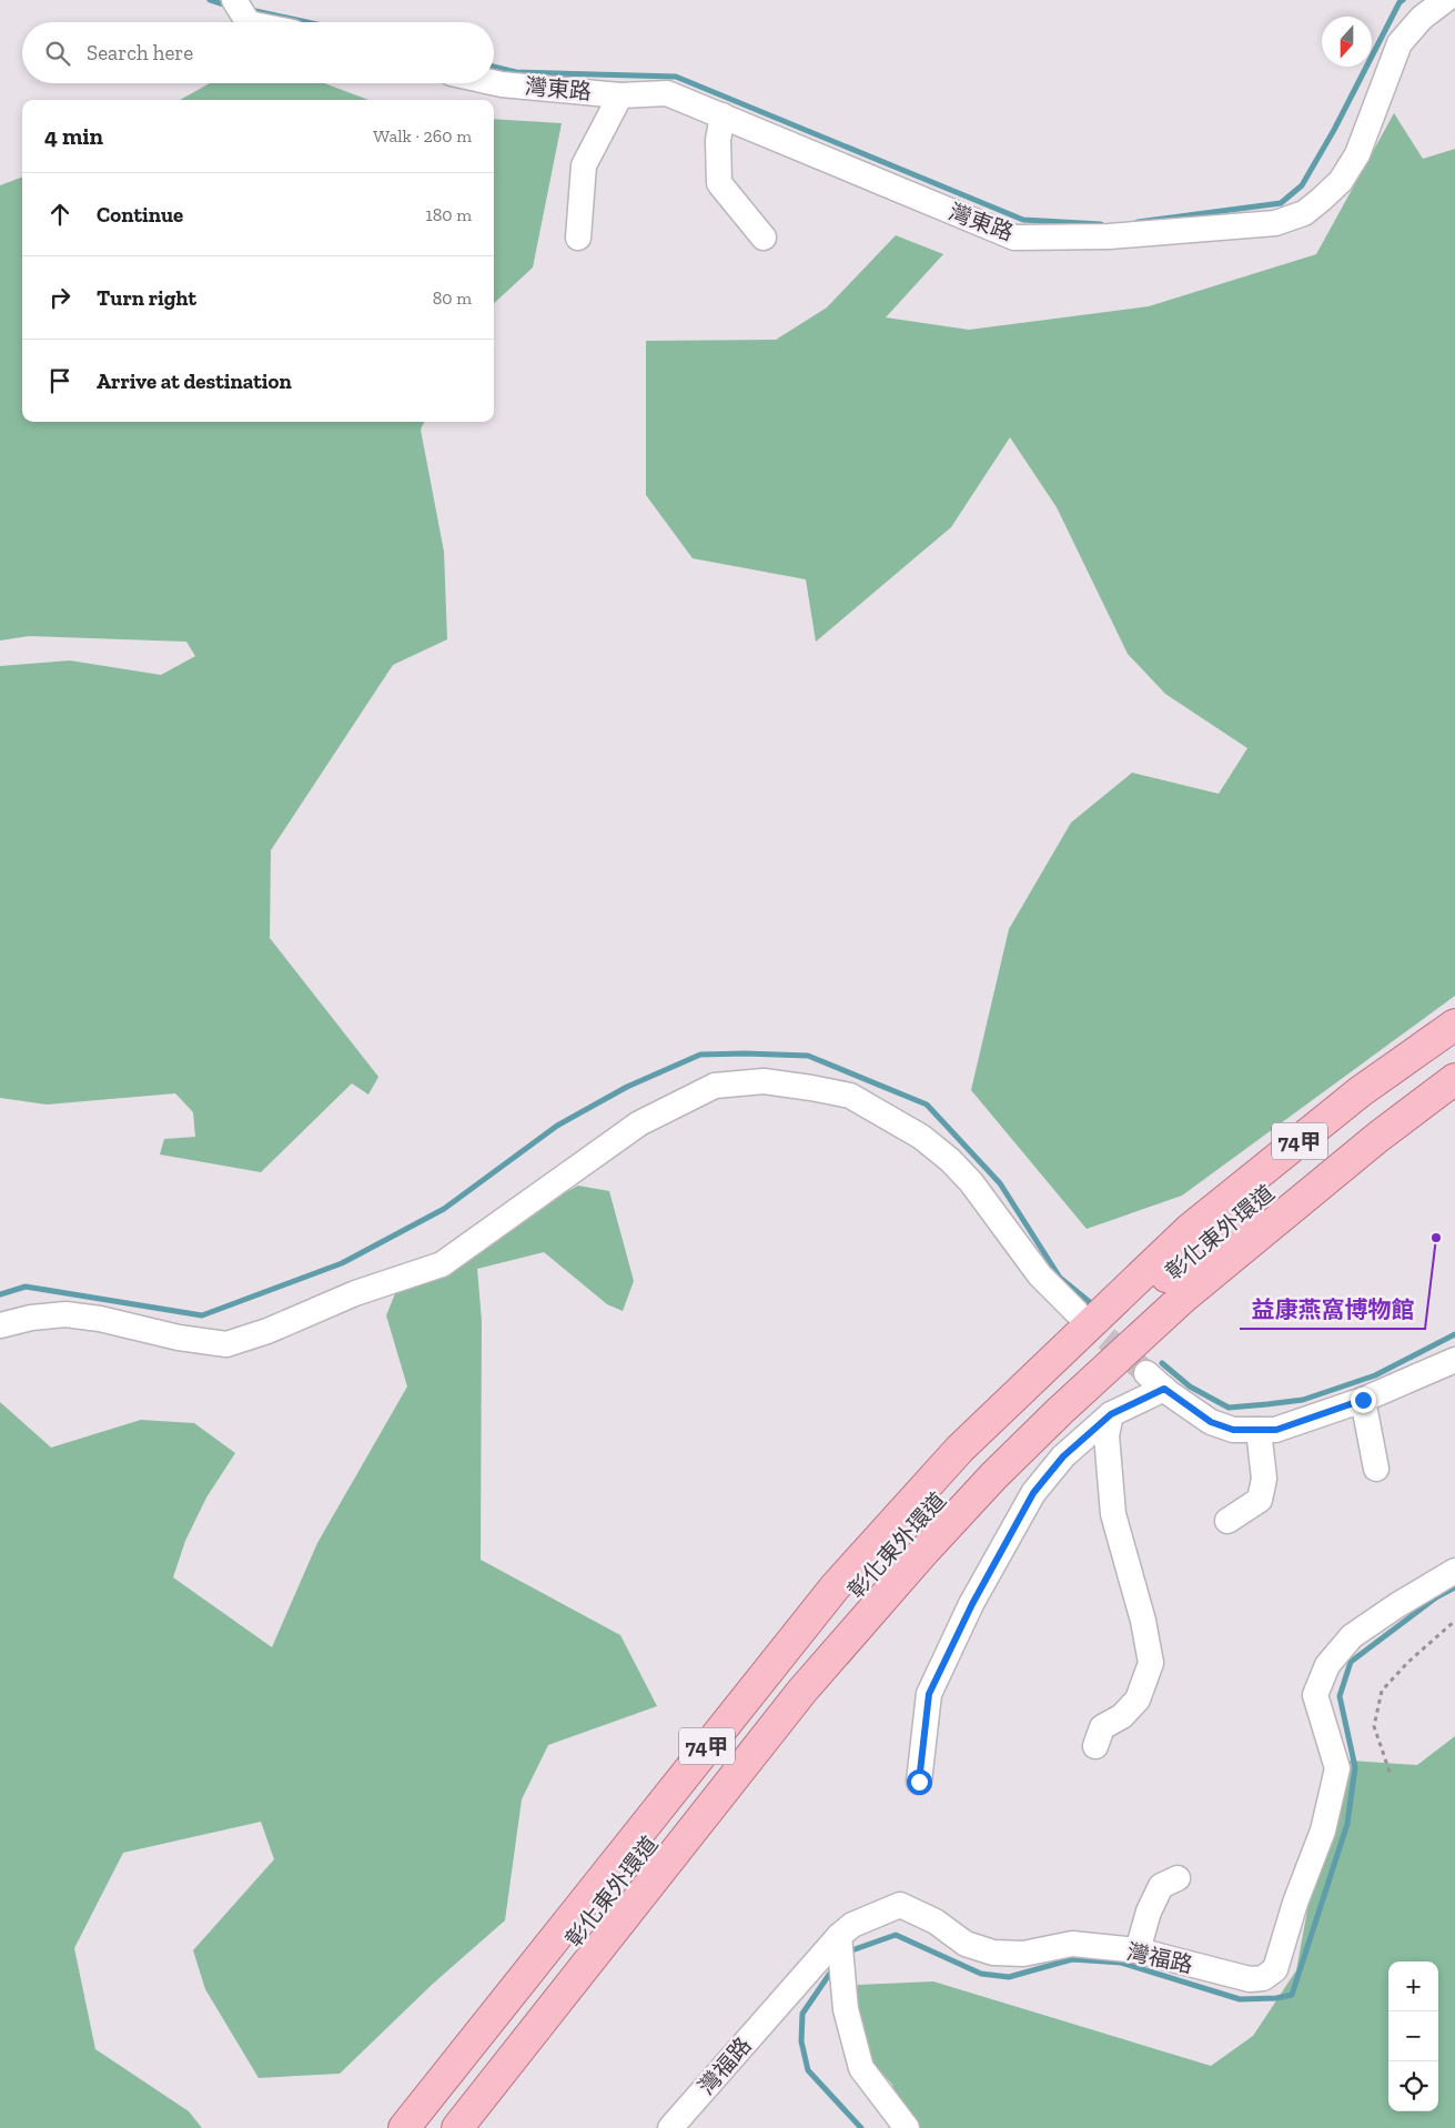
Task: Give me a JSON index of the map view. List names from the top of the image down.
{
  "streets": {
    "main road": ["74甲", "彰化東外環道"],
    "street": ["灣東路", "灣福路"]
  },
  "places": ["益康燕窩博物館"],
  "north": "bottom",
  "page": {
    "search": "Search here",
    "heading": ["4 min", "Walk · 260 m"],
    "list": [
      ["Continue", "180 m"],
      ["Turn right", "80 m"],
      "Arrive at destination"
    ],
    "map_buttons": ["+", "−"]
  }
}
